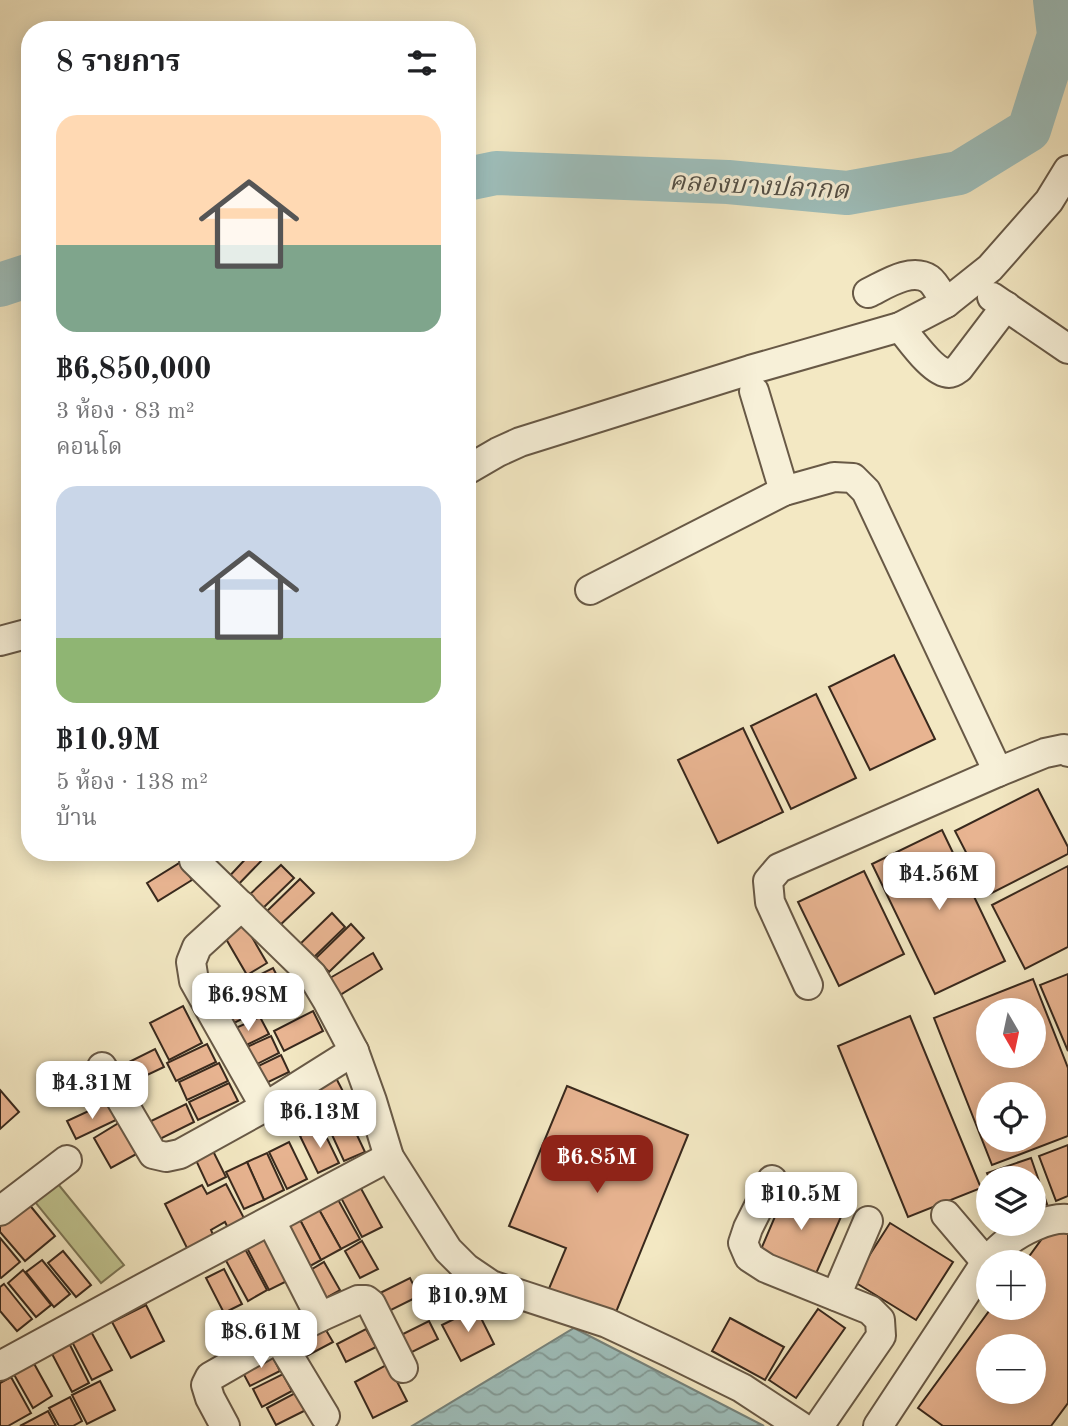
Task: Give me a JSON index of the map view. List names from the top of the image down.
{
  "water": ["คลองบางปลากด"],
  "north": "bottom",
  "page": {
    "heading": "8 รายการ",
    "list": [
      {
        "name": "฿6,850,000",
        "note": "3 ห้อง · 83 m² · คอนโด"
      },
      {
        "name": "฿10.9M",
        "note": "5 ห้อง · 138 m² · บ้าน"
      }
    ],
    "price": [
      "฿4.56M",
      "฿6.98M",
      "฿4.31M",
      "฿6.13M",
      "฿6.85M",
      "฿10.5M",
      "฿10.9M",
      "฿8.61M"
    ],
    "map_buttons": ["+", "−"]
  }
}
